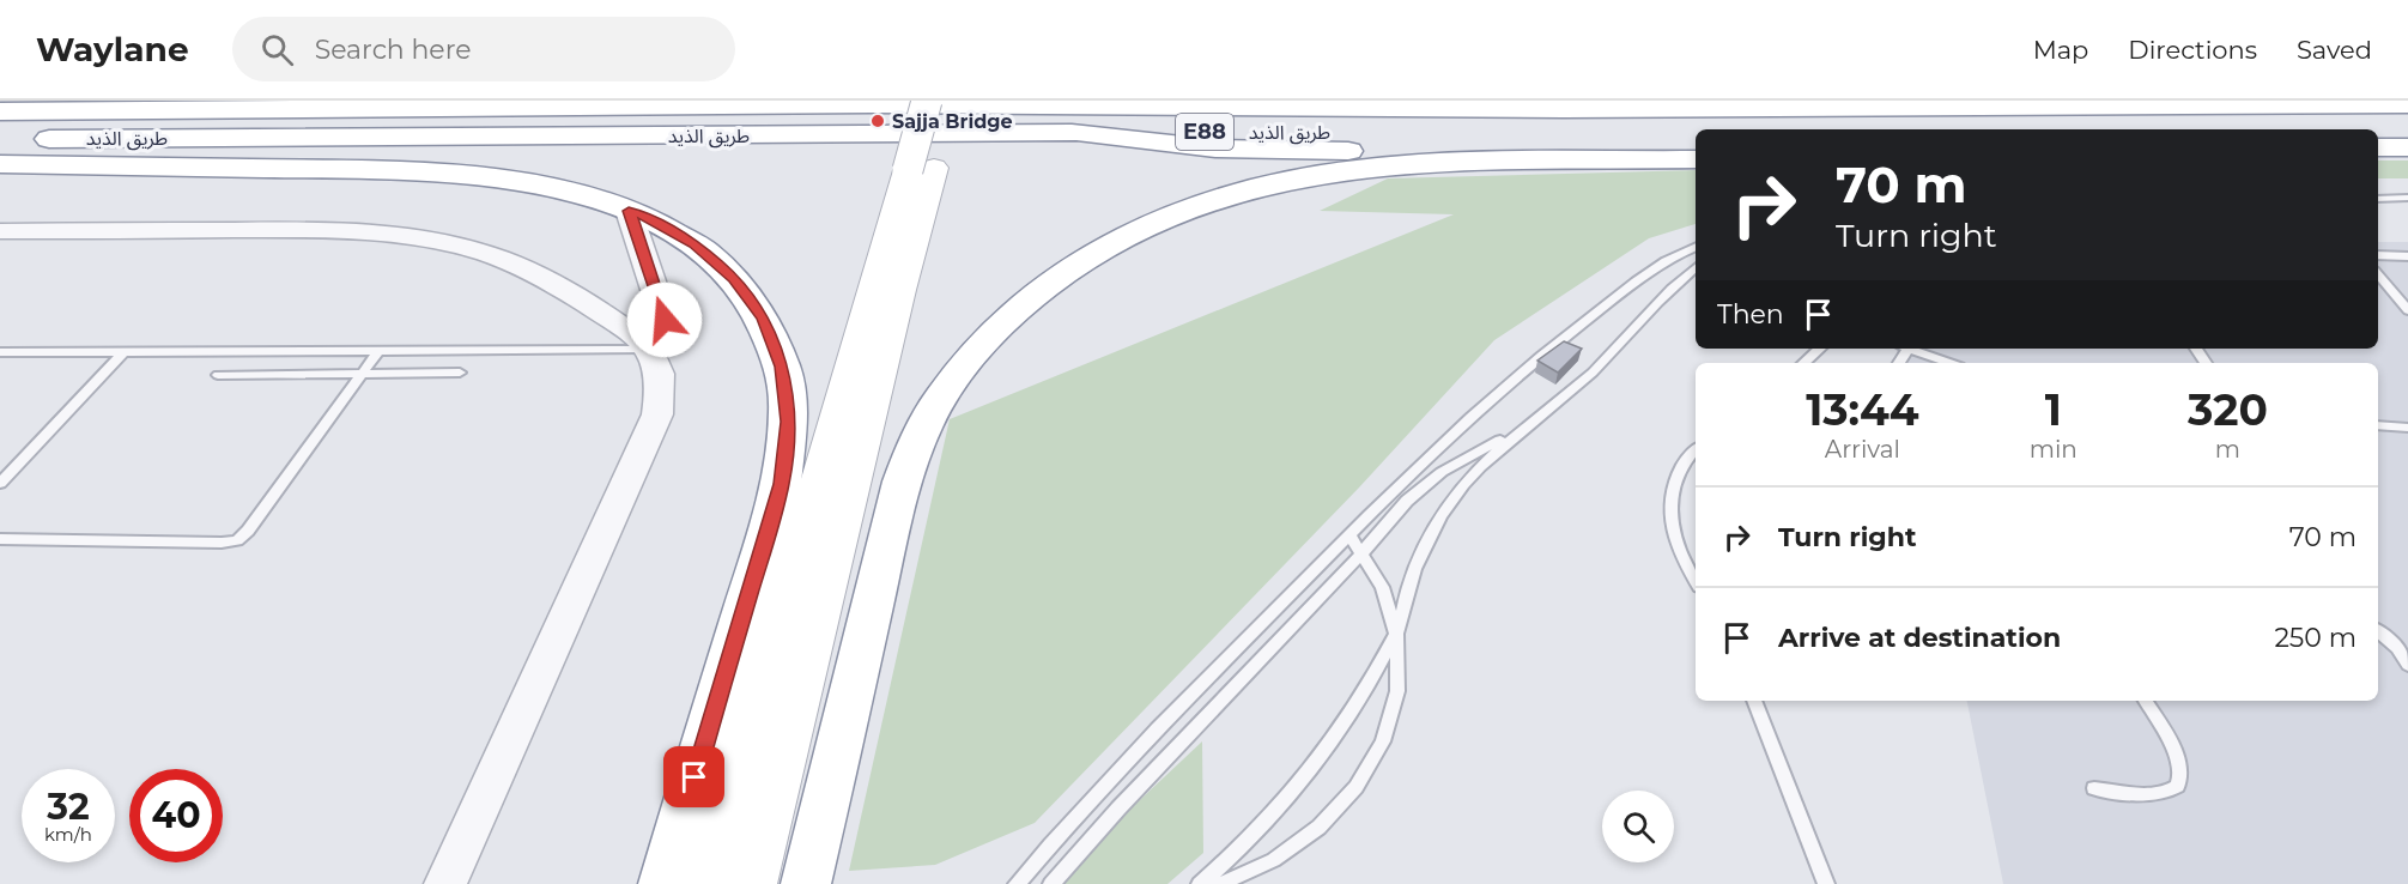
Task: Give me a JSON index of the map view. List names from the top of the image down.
{
  "streets": {
    "highway": ["E88", "طريق الذيد"]
  },
  "places": ["Sajja Bridge"],
  "page": {
    "header": "Waylane",
    "search": "Search here",
    "nav": ["Map", "Directions", "Saved"],
    "turn": ["70 m", "Turn right"],
    "then": "Then",
    "eta": [
      "13:44",
      "Arrival",
      "1",
      "min",
      "320",
      "m"
    ],
    "list": [
      {
        "name": "Turn right",
        "value": "70 m"
      },
      {
        "name": "Arrive at destination",
        "value": "250 m"
      }
    ],
    "speed": "32 km/h",
    "limit": "40"
  }
}
